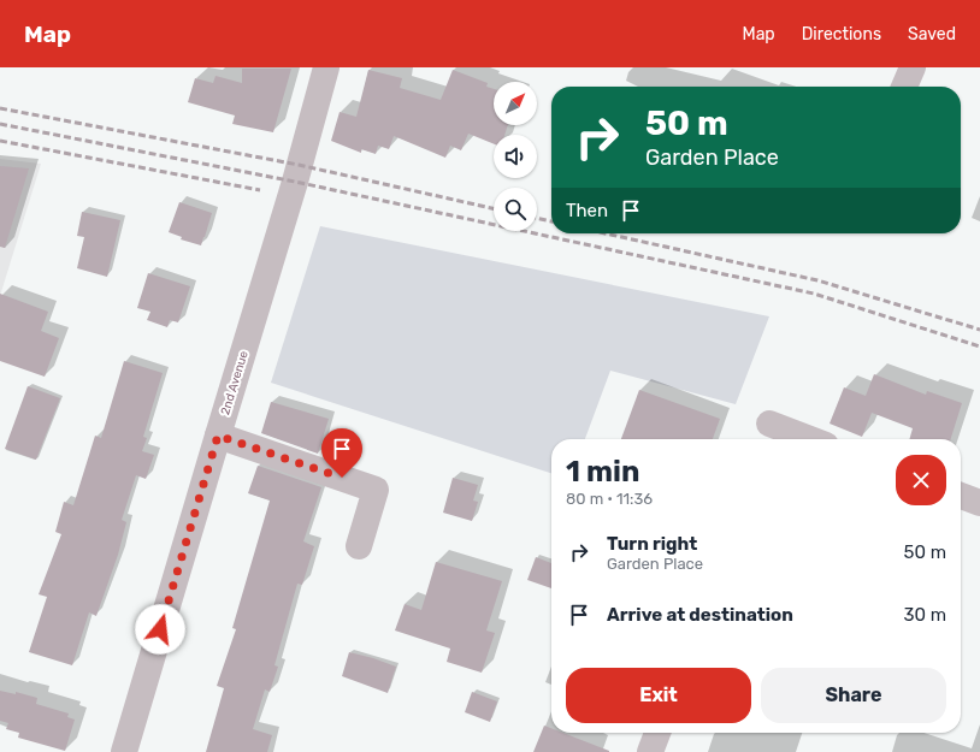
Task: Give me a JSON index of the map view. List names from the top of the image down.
{
  "streets": {
    "street": ["2nd Avenue"]
  },
  "north": "top right",
  "page": {
    "header": "Map",
    "nav": ["Map", "Directions", "Saved"],
    "turn": ["50 m", "Garden Place"],
    "then": "Then",
    "heading": ["1 min", "80 m · 11:36"],
    "list": [
      {
        "name": "Turn right",
        "note": "Garden Place",
        "value": "50 m"
      },
      {
        "name": "Arrive at destination",
        "value": "30 m"
      }
    ],
    "buttons": ["Exit", "Share"]
  }
}
